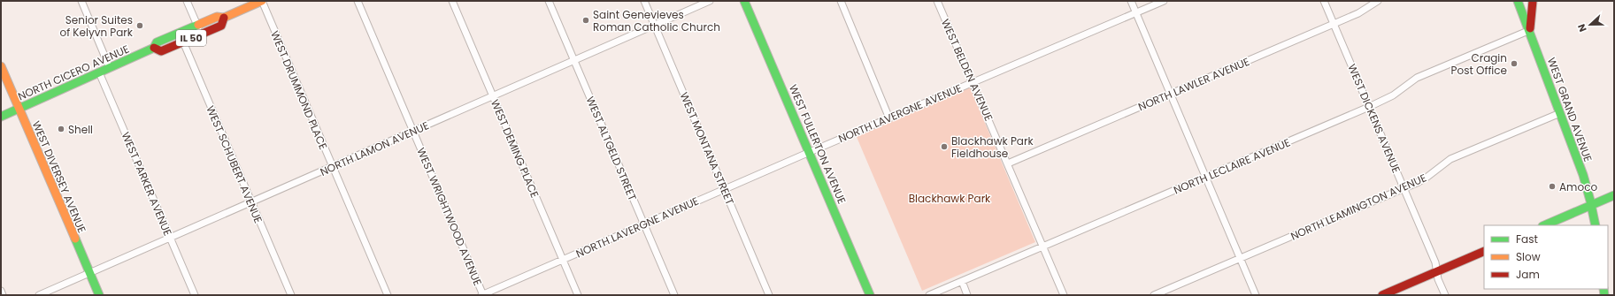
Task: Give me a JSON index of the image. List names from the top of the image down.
{
  "streets": {
    "main road": [
      "IL 50",
      "NORTH CICERO AVENUE",
      "WEST GRAND AVENUE",
      "WEST FULLERTON AVENUE",
      "WEST DIVERSEY AVENUE"
    ],
    "street": [
      "WEST BELDEN AVENUE",
      "NORTH LAWLER AVENUE",
      "WEST DRUMMOND PLACE",
      "NORTH LAVERGNE AVENUE",
      "WEST DICKENS AVENUE",
      "NORTH LAMON AVENUE",
      "WEST DEMING PLACE",
      "WEST ALTGELD STREET",
      "WEST MONTANA STREET",
      "WEST SCHUBERT AVENUE",
      "NORTH LECLAIRE AVENUE",
      "WEST PARKER AVENUE",
      "NORTH LEAMINGTON AVENUE",
      "WEST WRIGHTWOOD AVENUE"
    ]
  },
  "crossings": [
    ["WEST BELDEN AVENUE", "NORTH LAWLER AVENUE"],
    ["WEST BELDEN AVENUE", "NORTH LAVERGNE AVENUE"],
    ["WEST BELDEN AVENUE", "NORTH LECLAIRE AVENUE"],
    ["NORTH CICERO AVENUE", "WEST DRUMMOND PLACE"],
    ["NORTH CICERO AVENUE", "WEST SCHUBERT AVENUE"],
    ["NORTH CICERO AVENUE", "WEST DIVERSEY AVENUE"],
    ["NORTH CICERO AVENUE", "WEST PARKER AVENUE"],
    ["NORTH LAWLER AVENUE", "WEST DICKENS AVENUE"],
    ["WEST DRUMMOND PLACE", "NORTH LAMON AVENUE"],
    ["WEST GRAND AVENUE", "NORTH LECLAIRE AVENUE"],
    ["WEST GRAND AVENUE", "NORTH LEAMINGTON AVENUE"],
    ["NORTH LAVERGNE AVENUE", "WEST FULLERTON AVENUE"],
    ["NORTH LAVERGNE AVENUE", "WEST DEMING PLACE"],
    ["NORTH LAVERGNE AVENUE", "WEST ALTGELD STREET"],
    ["NORTH LAVERGNE AVENUE", "WEST MONTANA STREET"],
    ["NORTH LAVERGNE AVENUE", "WEST WRIGHTWOOD AVENUE"],
    ["WEST DICKENS AVENUE", "NORTH LECLAIRE AVENUE"],
    ["WEST DICKENS AVENUE", "NORTH LEAMINGTON AVENUE"],
    ["NORTH LAMON AVENUE", "WEST DEMING PLACE"],
    ["NORTH LAMON AVENUE", "WEST ALTGELD STREET"],
    ["NORTH LAMON AVENUE", "WEST MONTANA STREET"],
    ["NORTH LAMON AVENUE", "WEST SCHUBERT AVENUE"],
    ["NORTH LAMON AVENUE", "WEST DIVERSEY AVENUE"],
    ["NORTH LAMON AVENUE", "WEST PARKER AVENUE"],
    ["NORTH LAMON AVENUE", "WEST WRIGHTWOOD AVENUE"]
  ],
  "parks": ["Blackhawk Park"],
  "places": [
    "Saint Genevieves Roman Catholic Church",
    "Senior Suites of Kelyvn Park",
    "Cragin Post Office",
    "Shell",
    "Blackhawk Park Fieldhouse",
    "Amoco"
  ],
  "legend": ["Fast", "Slow", "Jam"],
  "north": "left"
}
